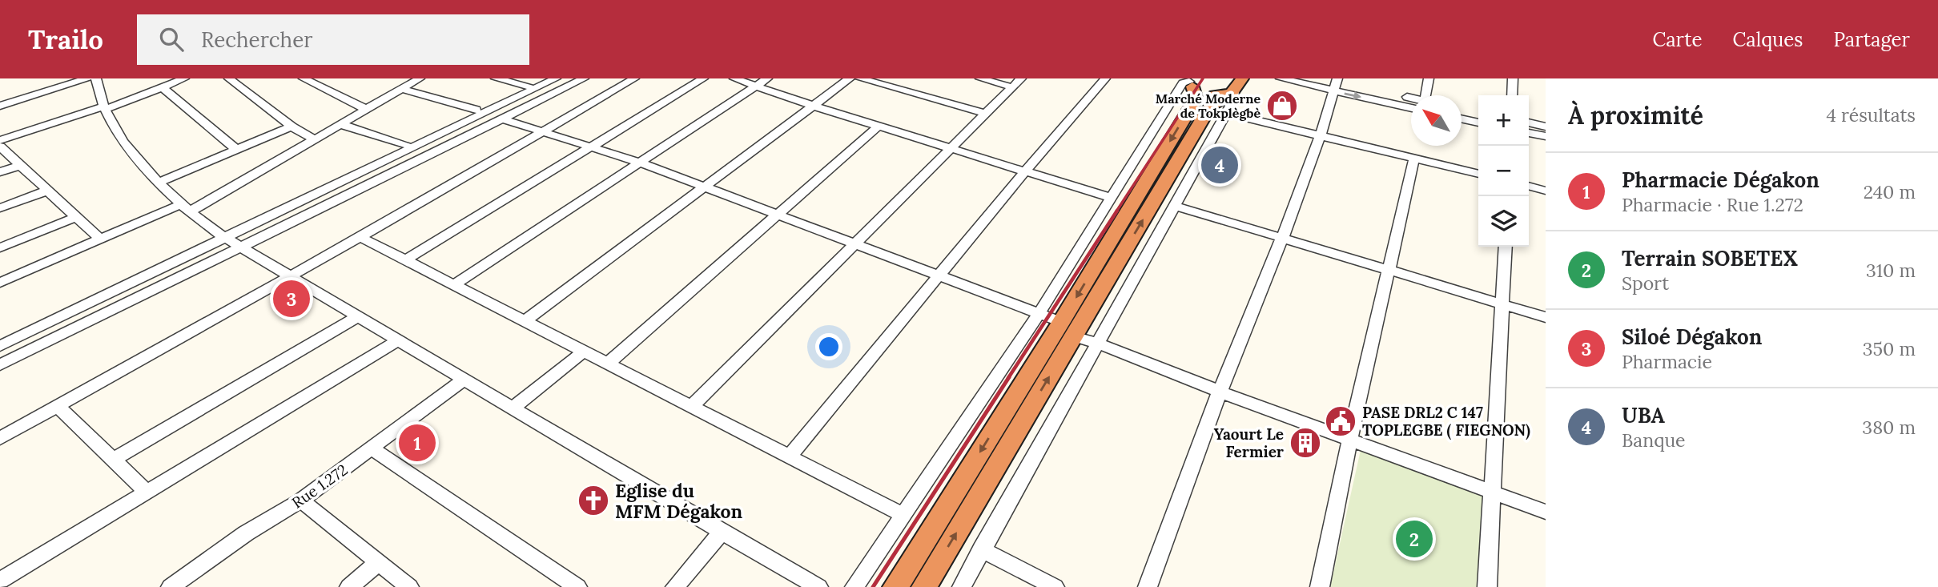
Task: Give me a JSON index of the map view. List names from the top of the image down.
{
  "streets": {
    "street": ["Rue 1.272"]
  },
  "places": {
    "shop": ["Marché Moderne de Tokplègbè"],
    "public building": ["PASE DRL2 C 147 TOPLEGBE ( FIEGNON)"],
    "building": ["Yaourt Le Fermier"],
    "church": ["Eglise du MFM Dégakon"]
  },
  "north": "top left",
  "page": {
    "header": "Trailo",
    "search": "Rechercher",
    "nav": ["Carte", "Calques", "Partager"],
    "heading": ["À proximité", "4 résultats"],
    "map_buttons": ["+", "−"],
    "pins": [
      "4",
      "3",
      "1",
      "2"
    ],
    "list": [
      {
        "mark": "1",
        "name": "Pharmacie Dégakon",
        "note": "Pharmacie · Rue 1.272",
        "value": "240 m"
      },
      {
        "mark": "2",
        "name": "Terrain SOBETEX",
        "note": "Sport",
        "value": "310 m"
      },
      {
        "mark": "3",
        "name": "Siloé Dégakon",
        "note": "Pharmacie",
        "value": "350 m"
      },
      {
        "mark": "4",
        "name": "UBA",
        "note": "Banque",
        "value": "380 m"
      }
    ]
  }
}
